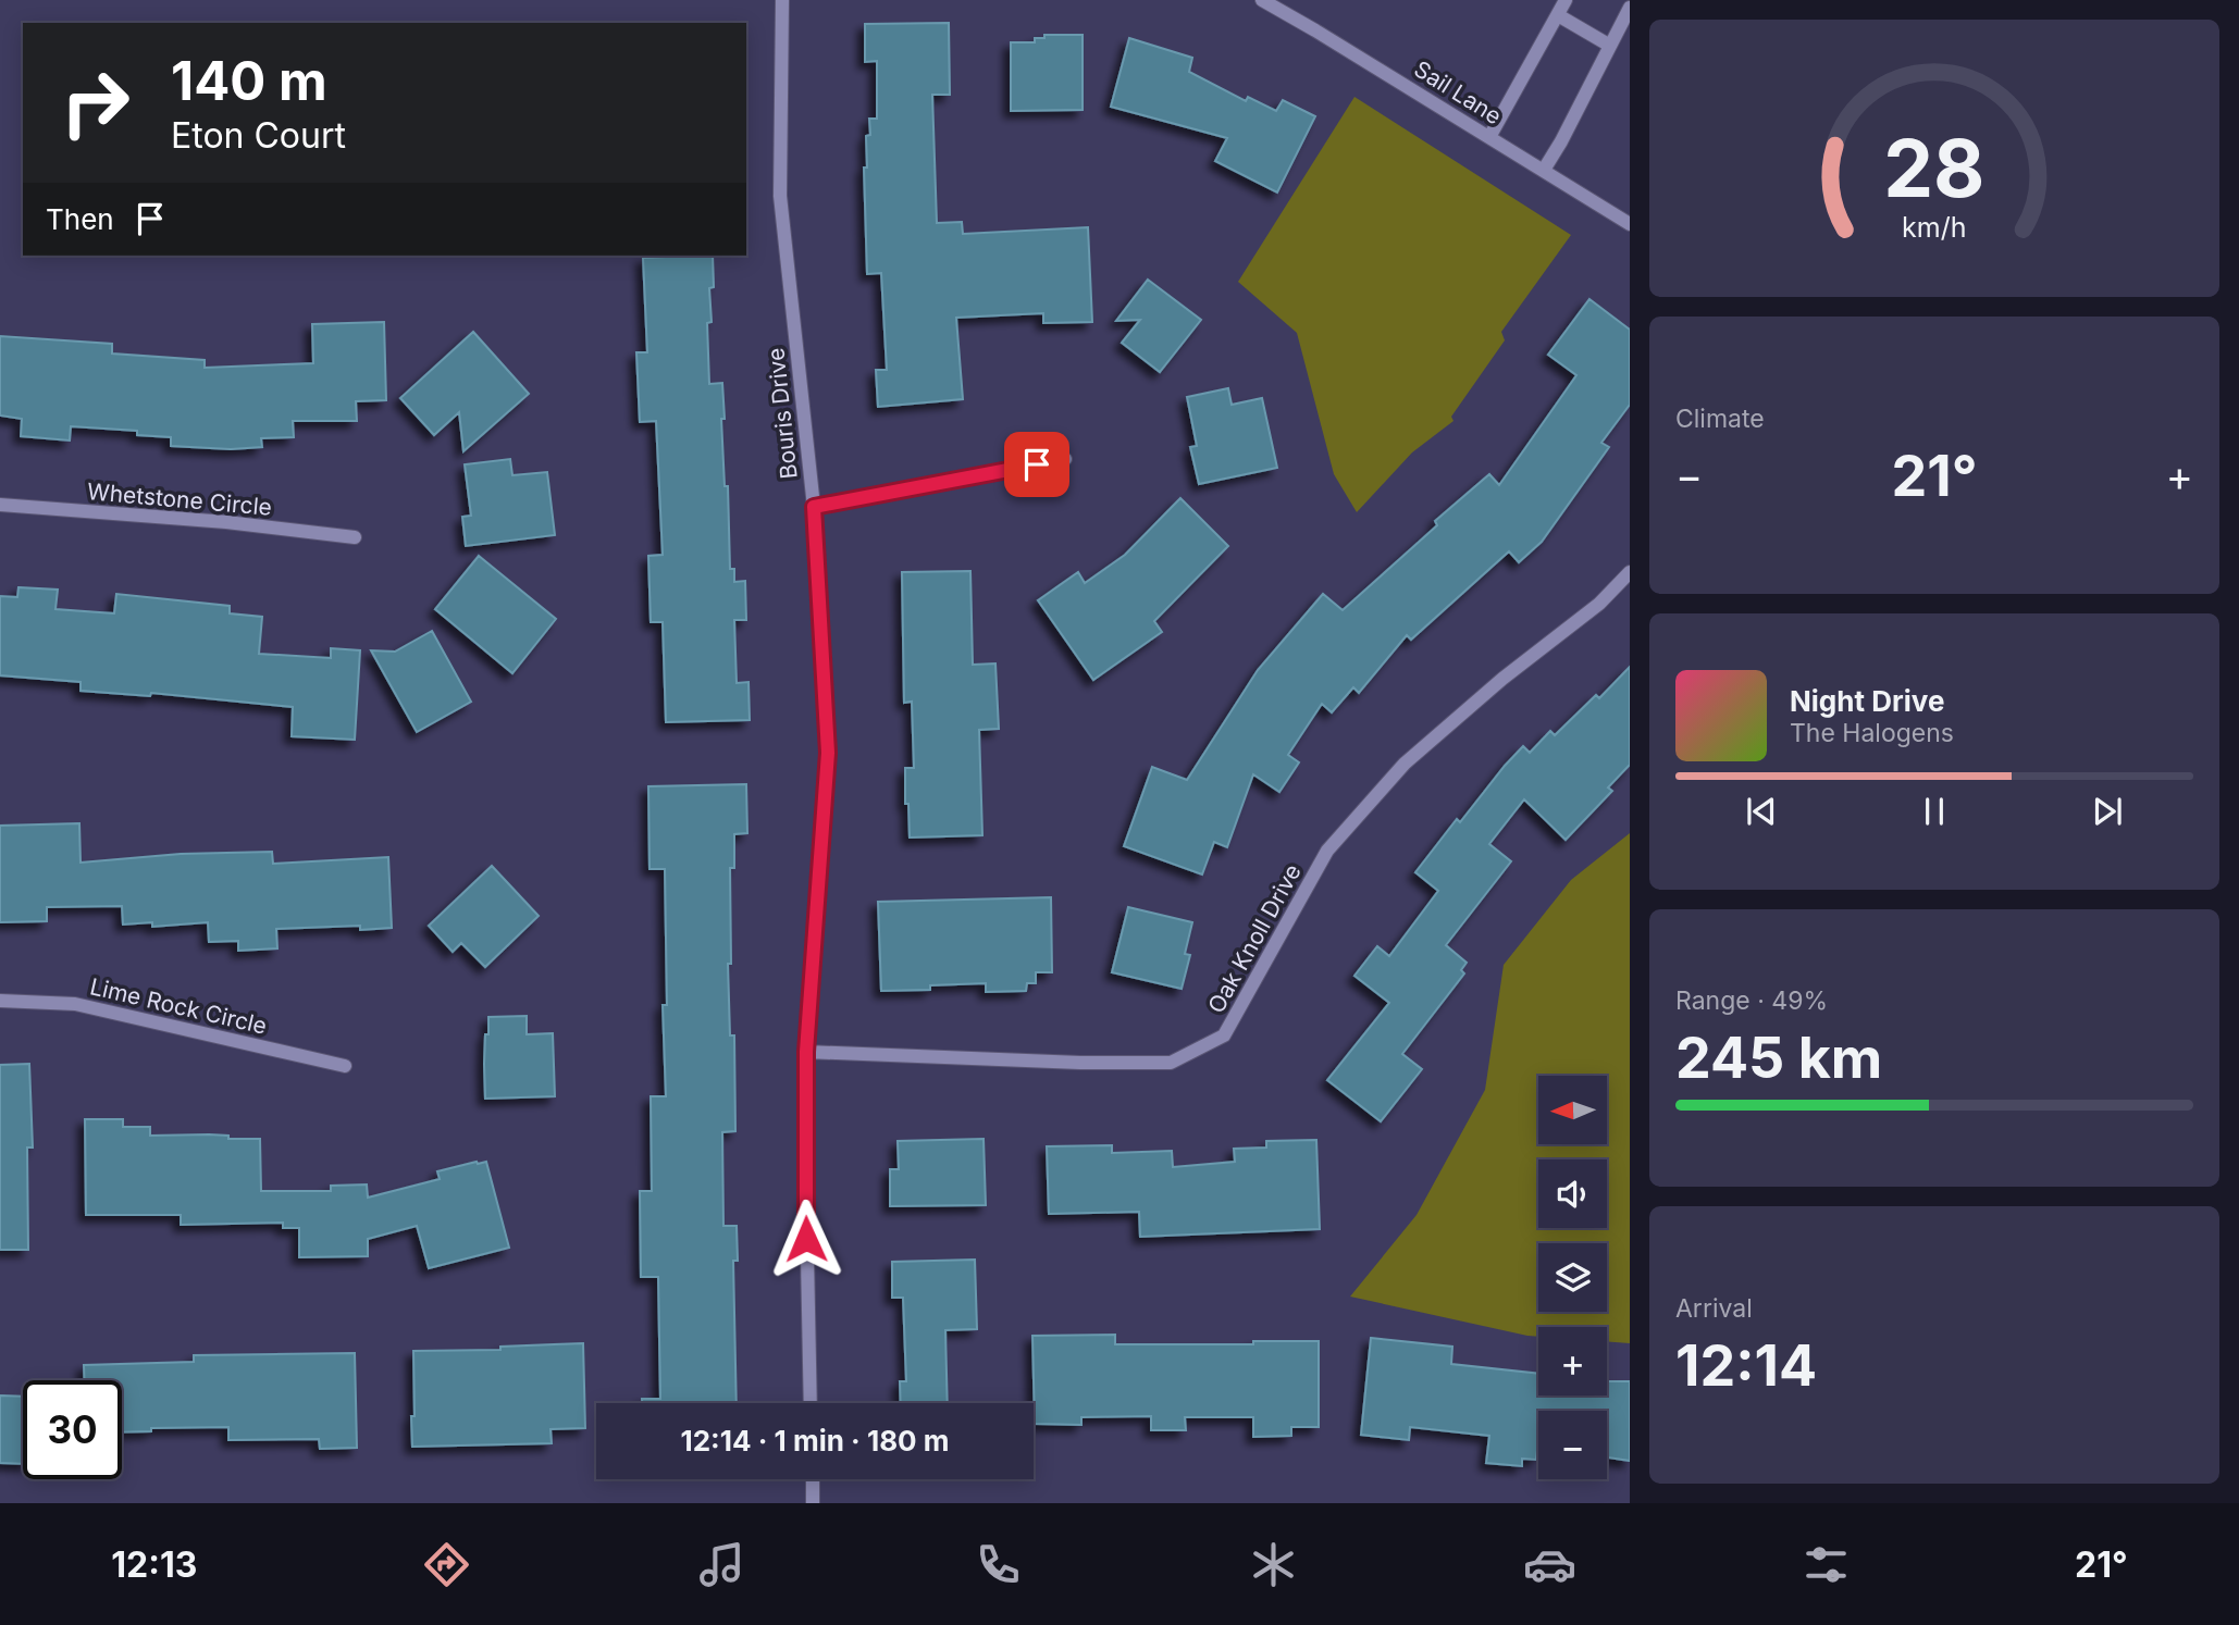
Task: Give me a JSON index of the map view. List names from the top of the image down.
{
  "streets": {
    "street": [
      "Sail Lane",
      "Bouris Drive",
      "Whetstone Circle",
      "Oak Knoll Drive",
      "Lime Rock Circle"
    ]
  },
  "crossings": [
    ["Bouris Drive", "Oak Knoll Drive"]
  ],
  "north": "left",
  "page": {
    "turn": ["140 m", "Eton Court"],
    "then": "Then",
    "tile": [
      "Climate",
      ["Range · 49%", "245 km"],
      ["Arrival", "12:14"]
    ],
    "heat": ["−", "21°", "+"],
    "song": ["Night Drive", "The Halogens"],
    "map_buttons": ["+", "−"],
    "limit": "30",
    "trip": "12:14 · 1 min · 180 m",
    "tabs": ["12:13", "21°"],
    "gauge": ["28", "km/h"]
  }
}
